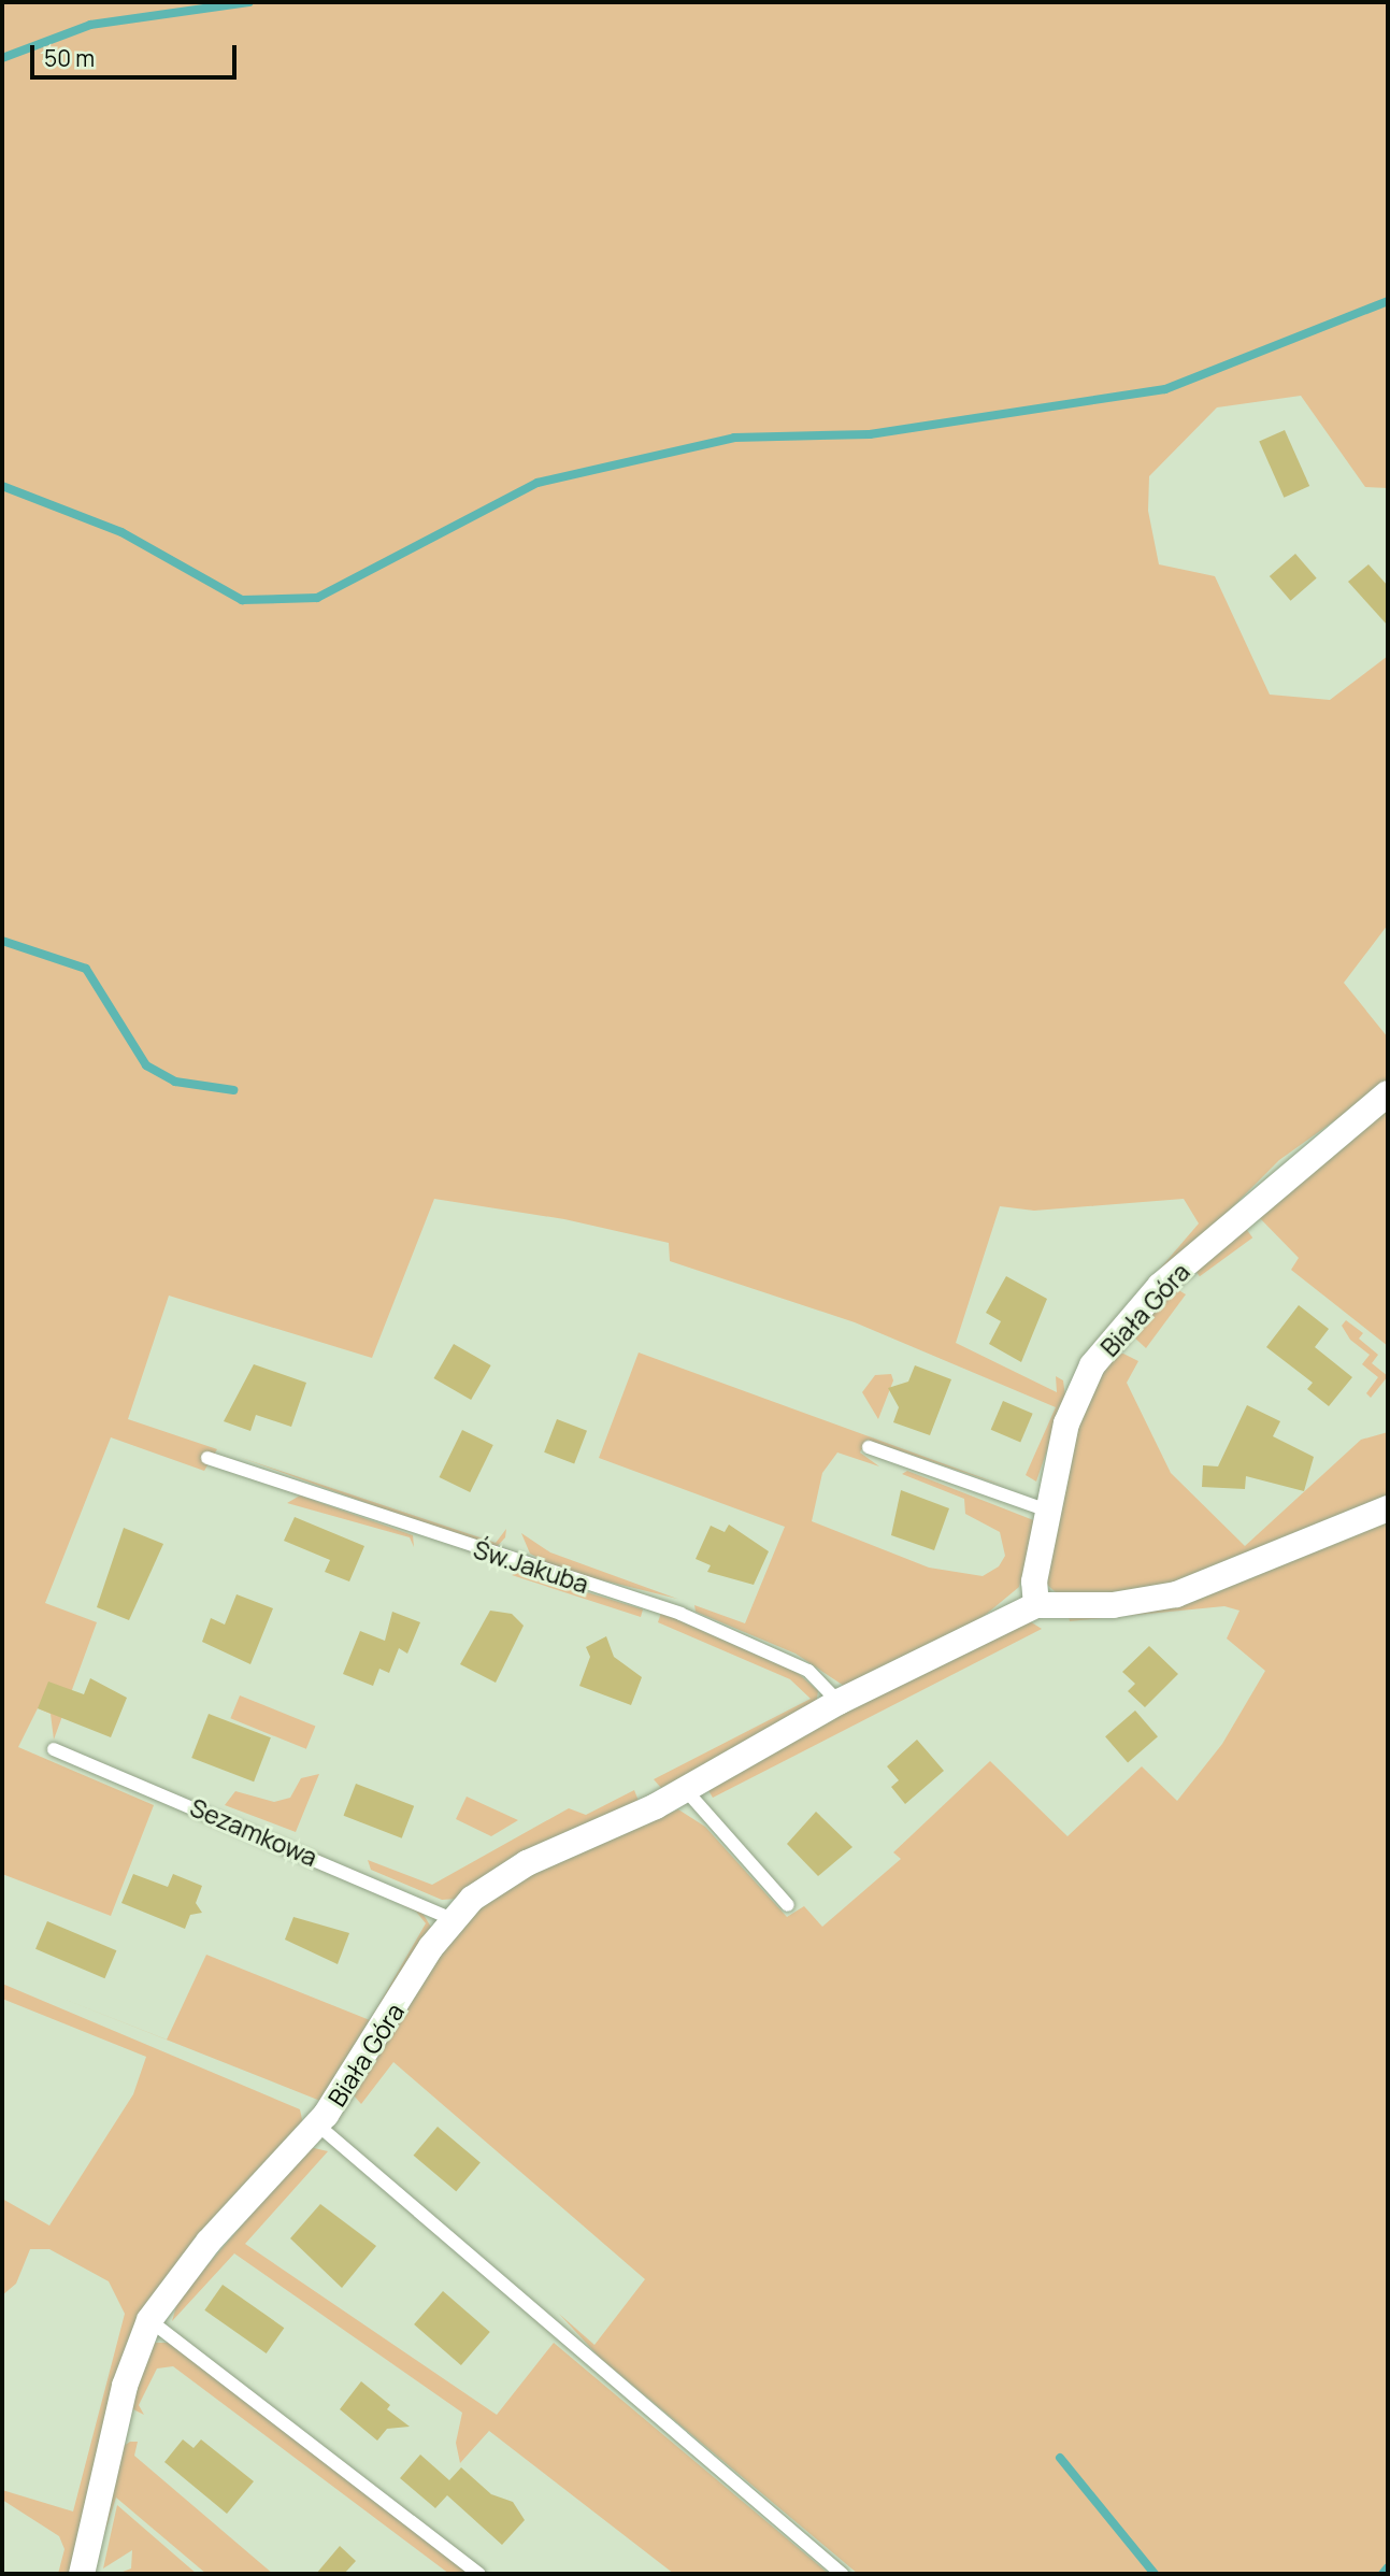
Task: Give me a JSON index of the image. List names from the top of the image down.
{
  "streets": {
    "street": ["Biała Góra"],
    "lane": ["Św.Jakuba", "Sezamkowa"]
  },
  "crossings": [
    ["Biała Góra", "Św.Jakuba"],
    ["Biała Góra", "Sezamkowa"]
  ],
  "scale_bar": "50 m"
}
